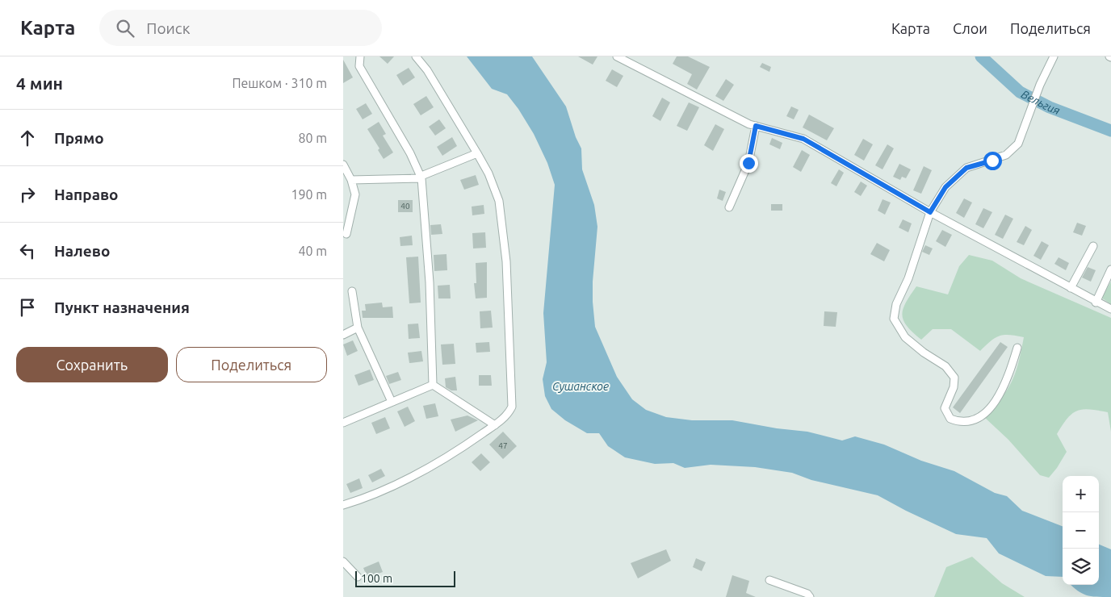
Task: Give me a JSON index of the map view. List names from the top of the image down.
{
  "water": ["Вельгия", "Сушанское"],
  "house_numbers": ["40", "47"],
  "scale_bar": "100 m",
  "page": {
    "header": "Карта",
    "search": "Поиск",
    "nav": ["Карта", "Слои", "Поделиться"],
    "heading": ["4 мин", "Пешком · 310 m"],
    "list": [
      ["Прямо", "80 m"],
      ["Направо", "190 m"],
      ["Налево", "40 m"],
      "Пункт назначения"
    ],
    "buttons": ["Сохранить", "Поделиться"],
    "map_buttons": ["+", "−"],
    "scale": "100 m"
  }
}
